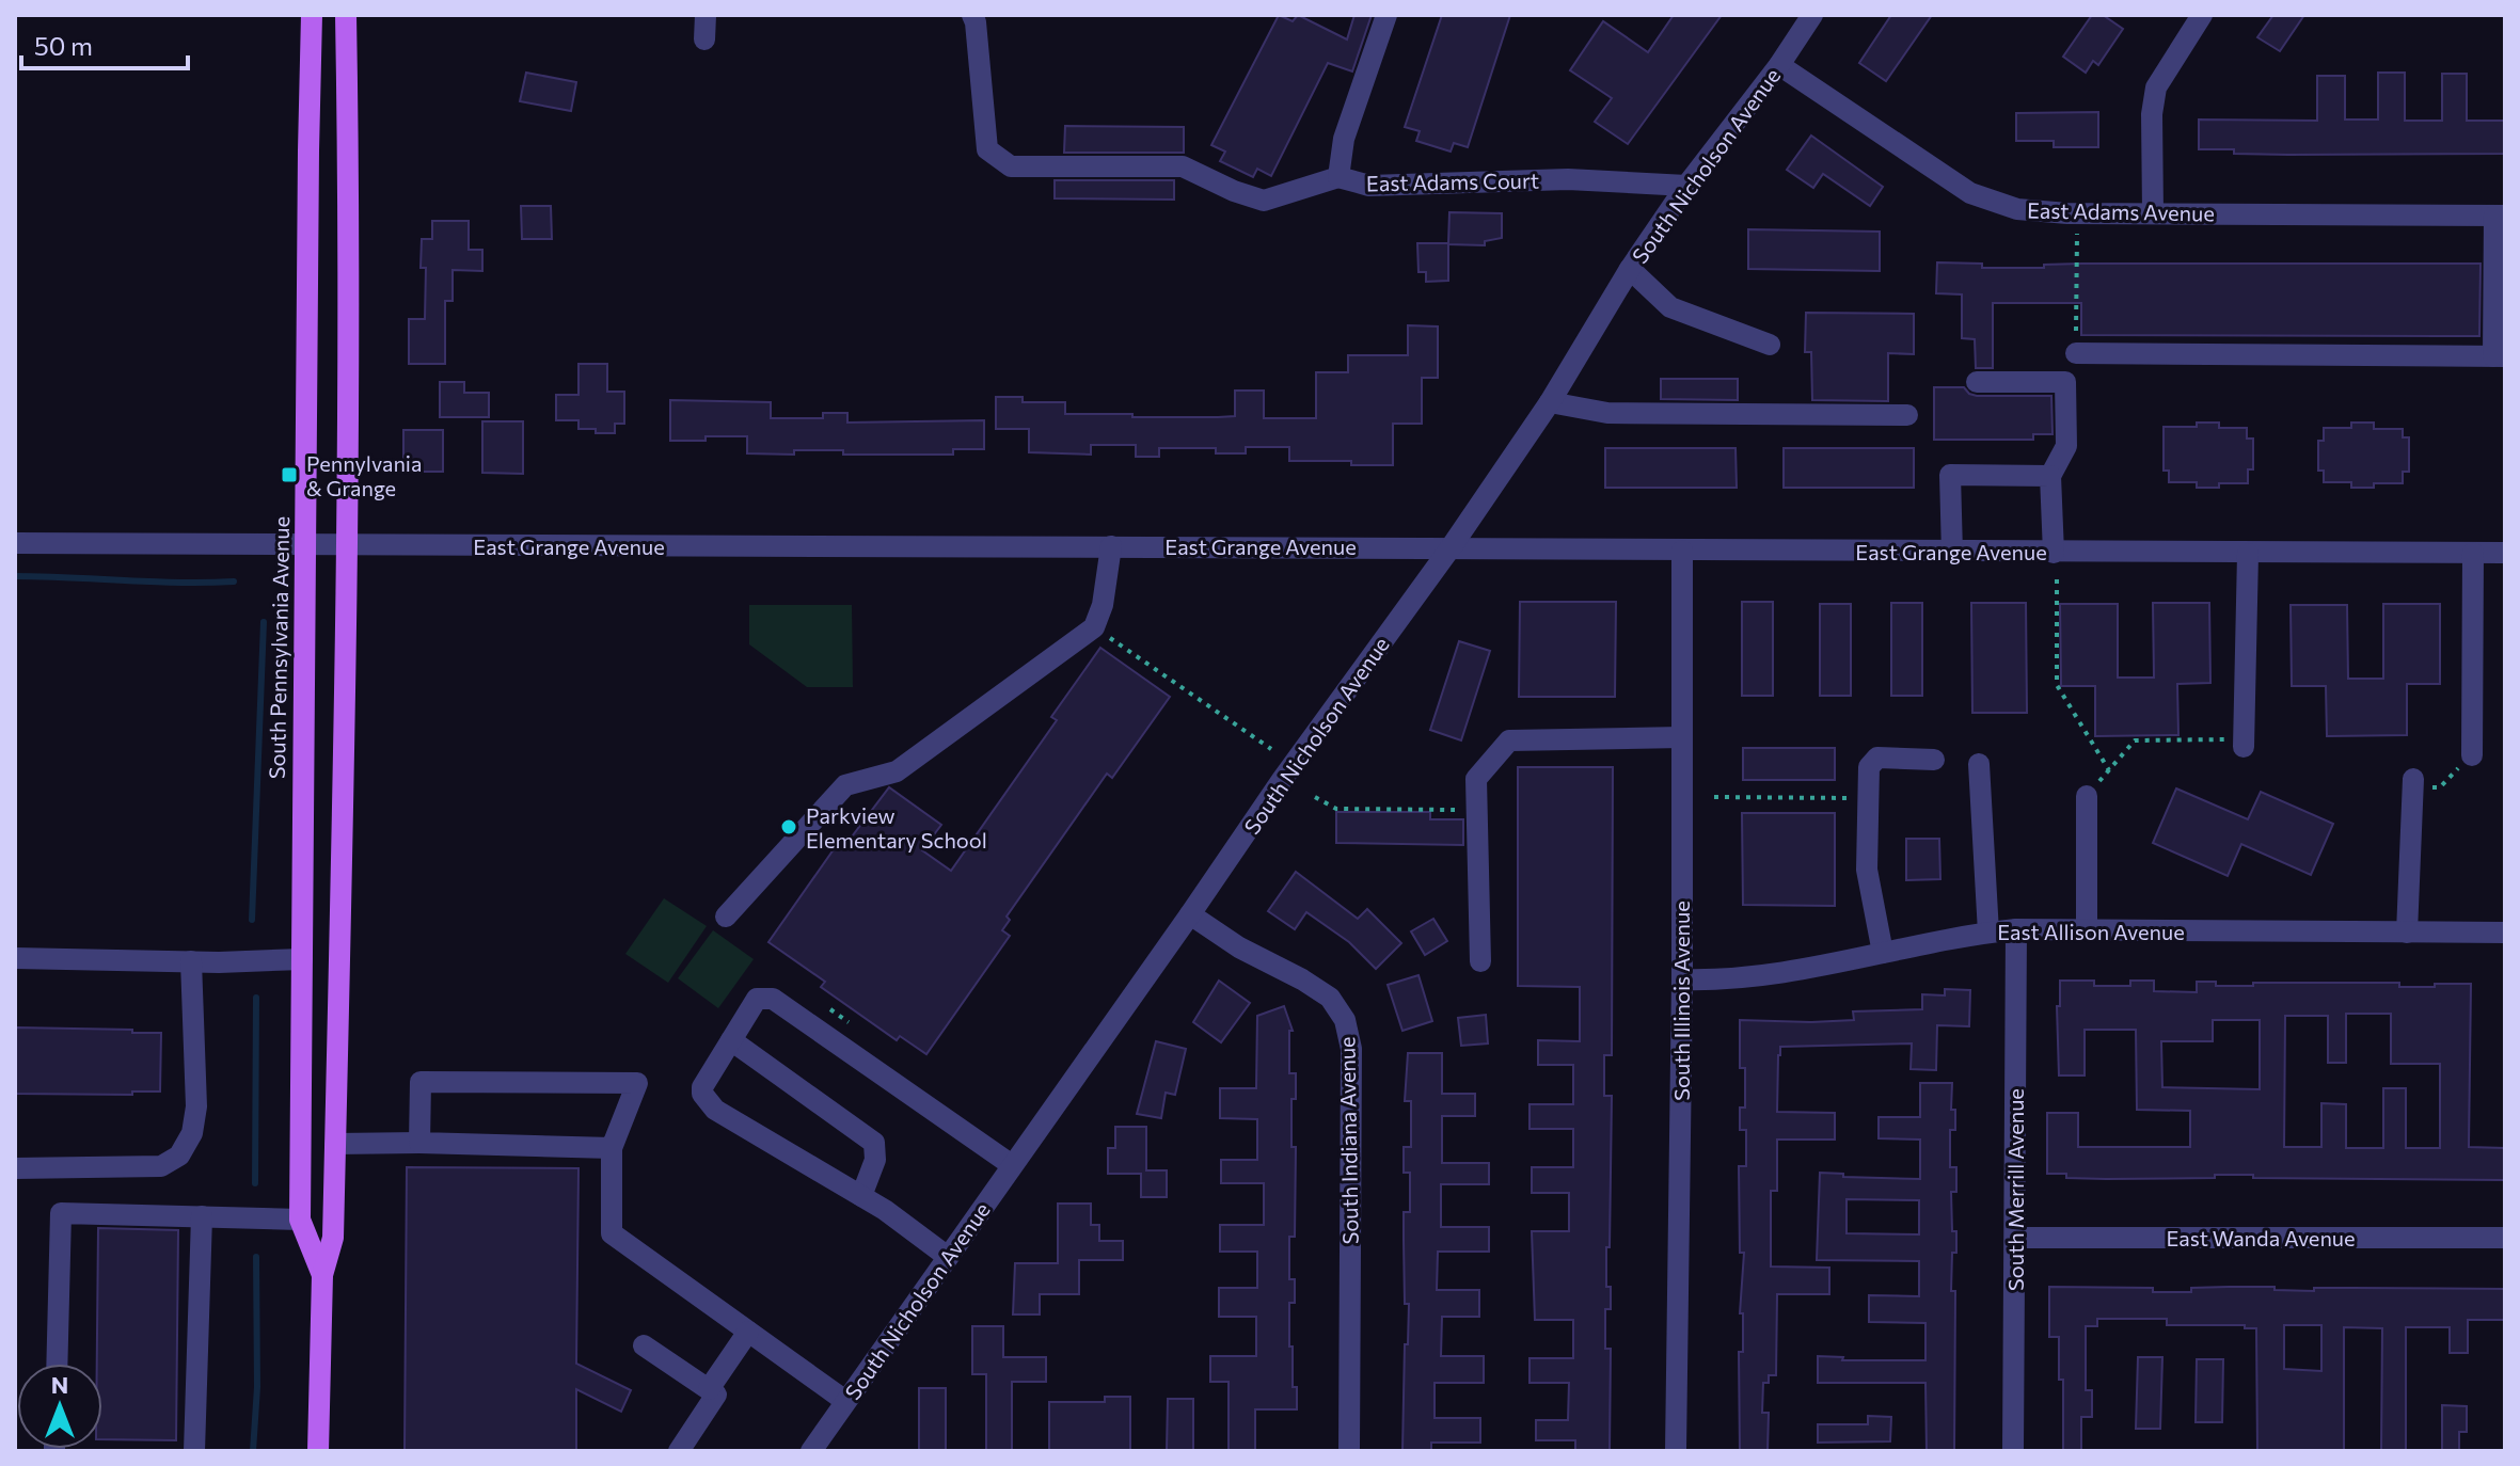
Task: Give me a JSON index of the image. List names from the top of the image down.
{
  "streets": {
    "main road": ["South Pennsylvania Avenue"],
    "street": [
      "South Nicholson Avenue",
      "East Adams Court",
      "East Adams Avenue",
      "East Grange Avenue",
      "East Allison Avenue",
      "South Illinois Avenue",
      "South Indiana Avenue",
      "South Merrill Avenue",
      "East Wanda Avenue"
    ]
  },
  "crossings": [
    ["South Nicholson Avenue", "East Adams Court"],
    ["South Nicholson Avenue", "East Adams Avenue"],
    ["South Nicholson Avenue", "East Grange Avenue"],
    ["South Nicholson Avenue", "South Indiana Avenue"],
    ["East Grange Avenue", "South Pennsylvania Avenue"],
    ["East Grange Avenue", "South Illinois Avenue"],
    ["East Allison Avenue", "South Illinois Avenue"],
    ["East Allison Avenue", "South Merrill Avenue"],
    ["South Merrill Avenue", "East Wanda Avenue"]
  ],
  "places": {
    "transit": ["Pennylvania & Grange"],
    "other": ["Parkview Elementary School"]
  },
  "scale_bar": "50 m",
  "north": "top"
}
